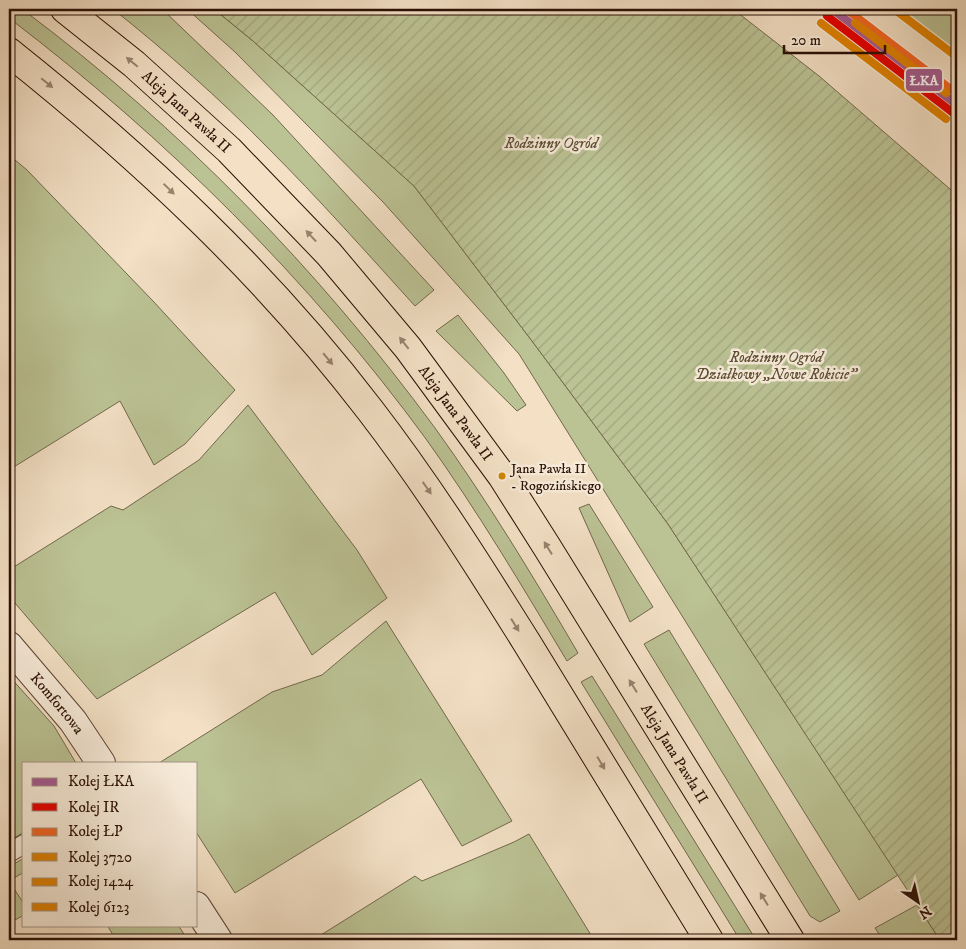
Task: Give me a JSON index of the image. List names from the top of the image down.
{
  "streets": {
    "main road": ["Aleja Jana Pawła II"],
    "street": ["Komfortowa"]
  },
  "parks": ["Rodzinny Ogród", "Rodzinny Ogród Działkowy „Nowe Rokicie”"],
  "places": ["Jana Pawła II - Rogozińskiego"],
  "lines": [
    "rail line ŁKA",
    "rail line ŁP",
    "rail line 6123",
    "rail line IR",
    "rail line 3720",
    "rail line 1424"
  ],
  "legend": [
    "Kolej ŁKA",
    "Kolej IR",
    "Kolej ŁP",
    "Kolej 3720",
    "Kolej 1424",
    "Kolej 6123"
  ],
  "scale_bar": "20 m",
  "north": "bottom right"
}
